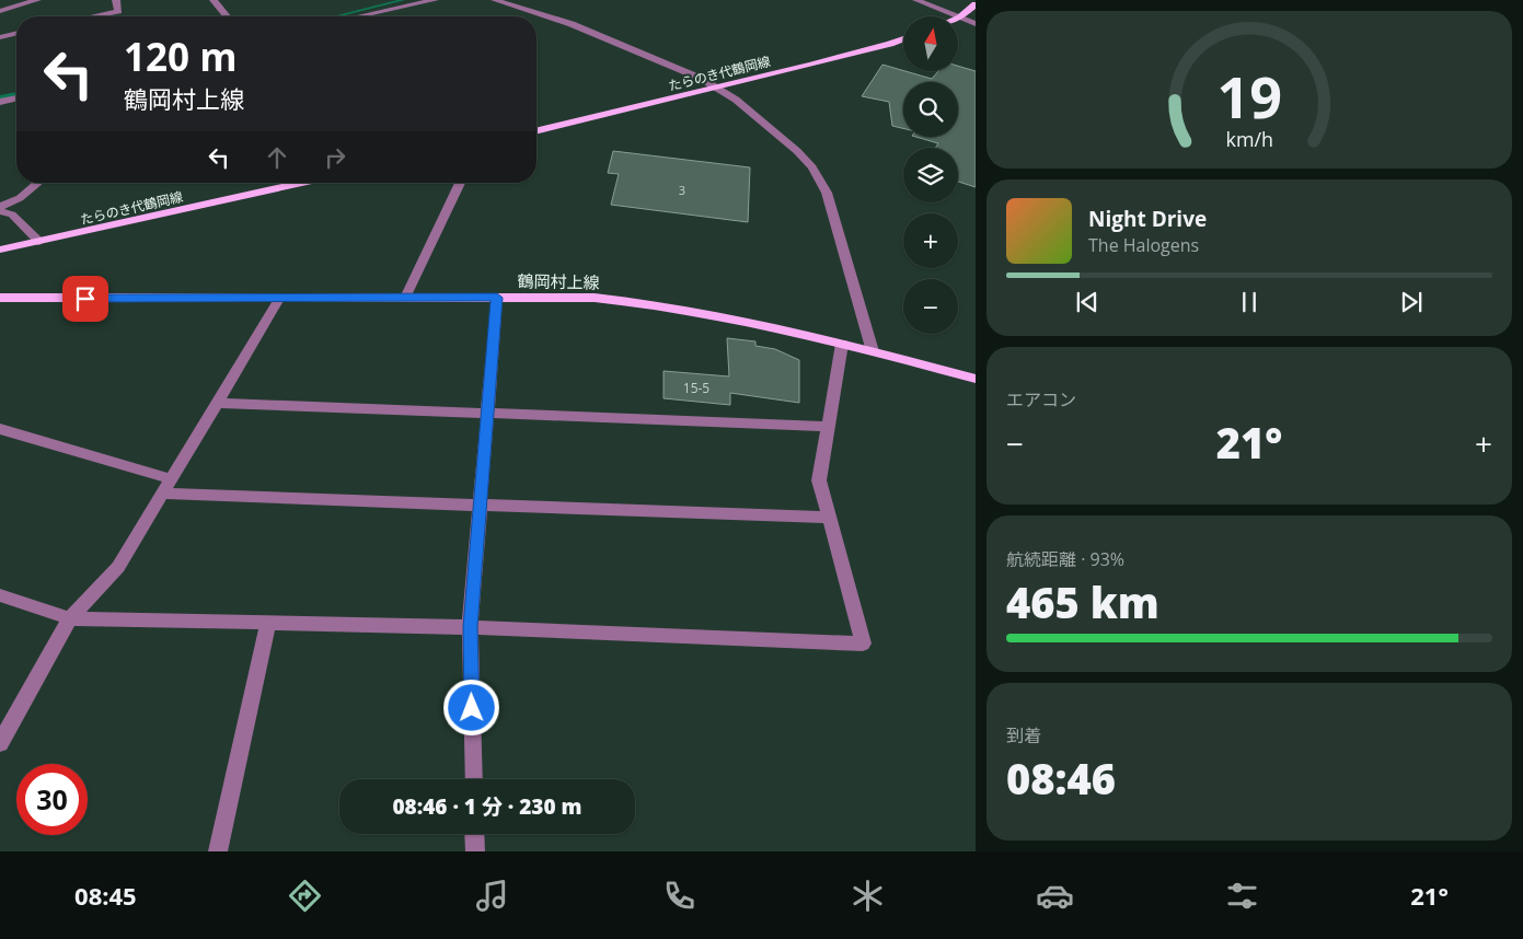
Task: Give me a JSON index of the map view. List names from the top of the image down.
{
  "streets": {
    "main road": ["たらのき代鶴岡線", "鶴岡村上線"]
  },
  "house_numbers": ["3", "15-5"],
  "north": "top",
  "page": {
    "map_buttons": ["+", "−"],
    "turn": ["120 m", "鶴岡村上線"],
    "song": ["Night Drive", "The Halogens"],
    "tile": [
      "エアコン",
      ["航続距離 · 93%", "465 km"],
      ["到着", "08:46"]
    ],
    "heat": ["−", "21°", "+"],
    "limit": "30",
    "trip": "08:46 · 1 分 · 230 m",
    "tabs": ["08:45", "21°"],
    "gauge": ["19", "km/h"]
  }
}
